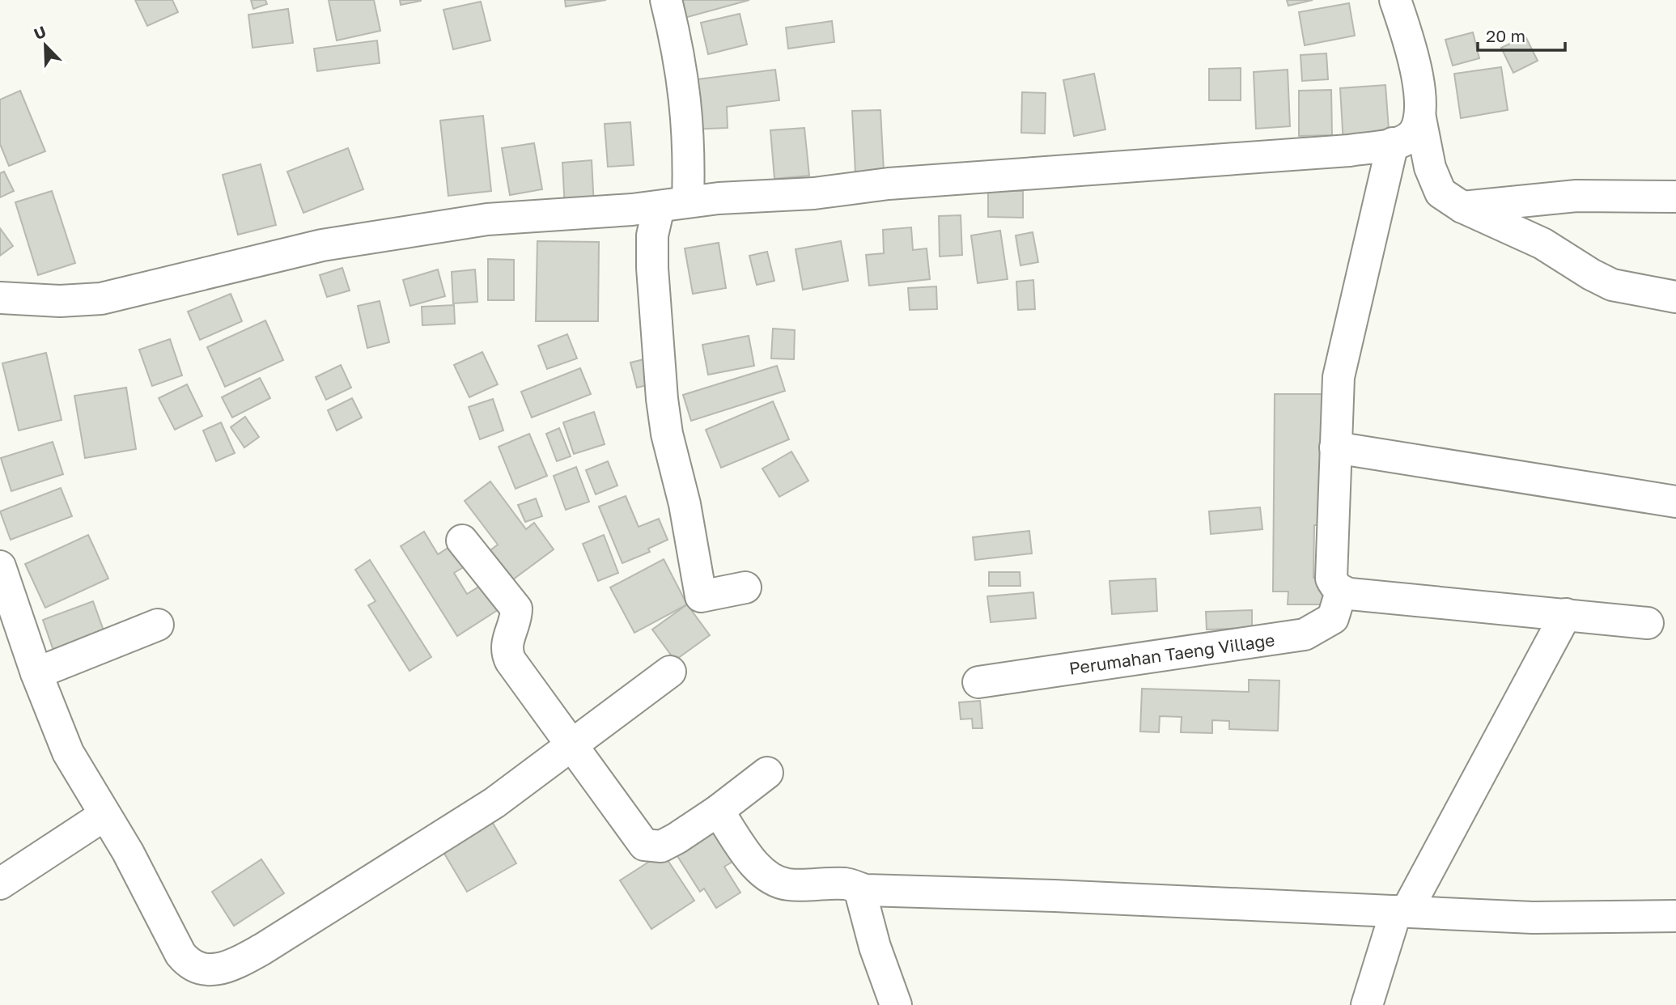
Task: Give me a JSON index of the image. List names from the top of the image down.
{
  "streets": {
    "street": ["Perumahan Taeng Village"]
  },
  "scale_bar": "20 m",
  "north": "top left"
}
